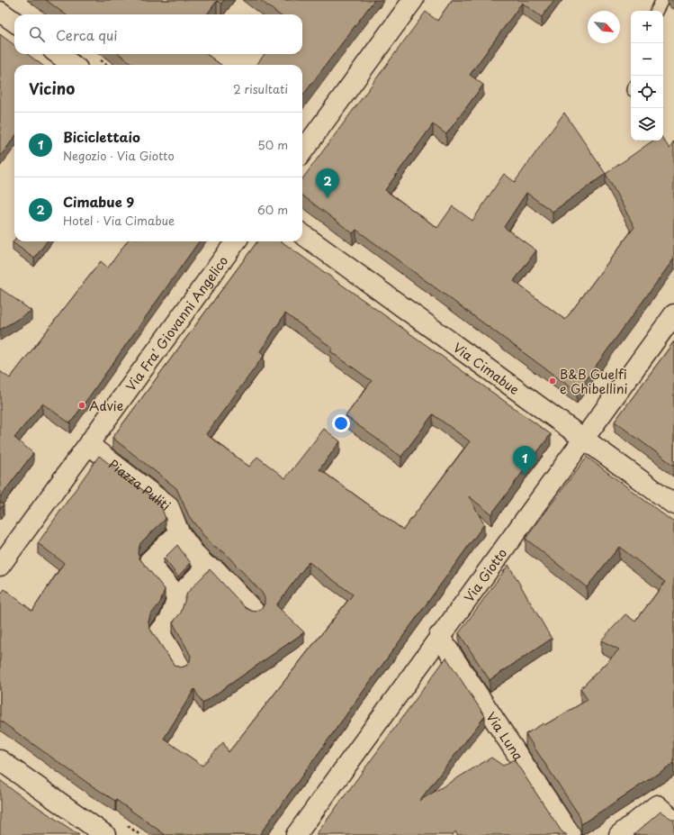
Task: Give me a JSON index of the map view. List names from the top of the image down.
{
  "streets": {
    "street": [
      "Via Fra' Giovanni Angelico",
      "Via Cimabue",
      "Piazza Puliti",
      "Via Giotto",
      "Via Luna"
    ]
  },
  "crossings": [
    ["Via Fra' Giovanni Angelico", "Piazza Puliti"],
    ["Via Cimabue", "Via Giotto"],
    ["Via Giotto", "Via Luna"]
  ],
  "places": ["B&B Guelfi e Ghibellini", "Advie"],
  "north": "bottom right",
  "page": {
    "map_buttons": ["+", "−"],
    "search": "Cerca qui",
    "heading": ["Vicino", "2 risultati"],
    "list": [
      {
        "mark": "1",
        "name": "Biciclettaio",
        "note": "Negozio · Via Giotto",
        "value": "50 m"
      },
      {
        "mark": "2",
        "name": "Cimabue 9",
        "note": "Hotel · Via Cimabue",
        "value": "60 m"
      }
    ],
    "pins": ["2", "1"]
  }
}
